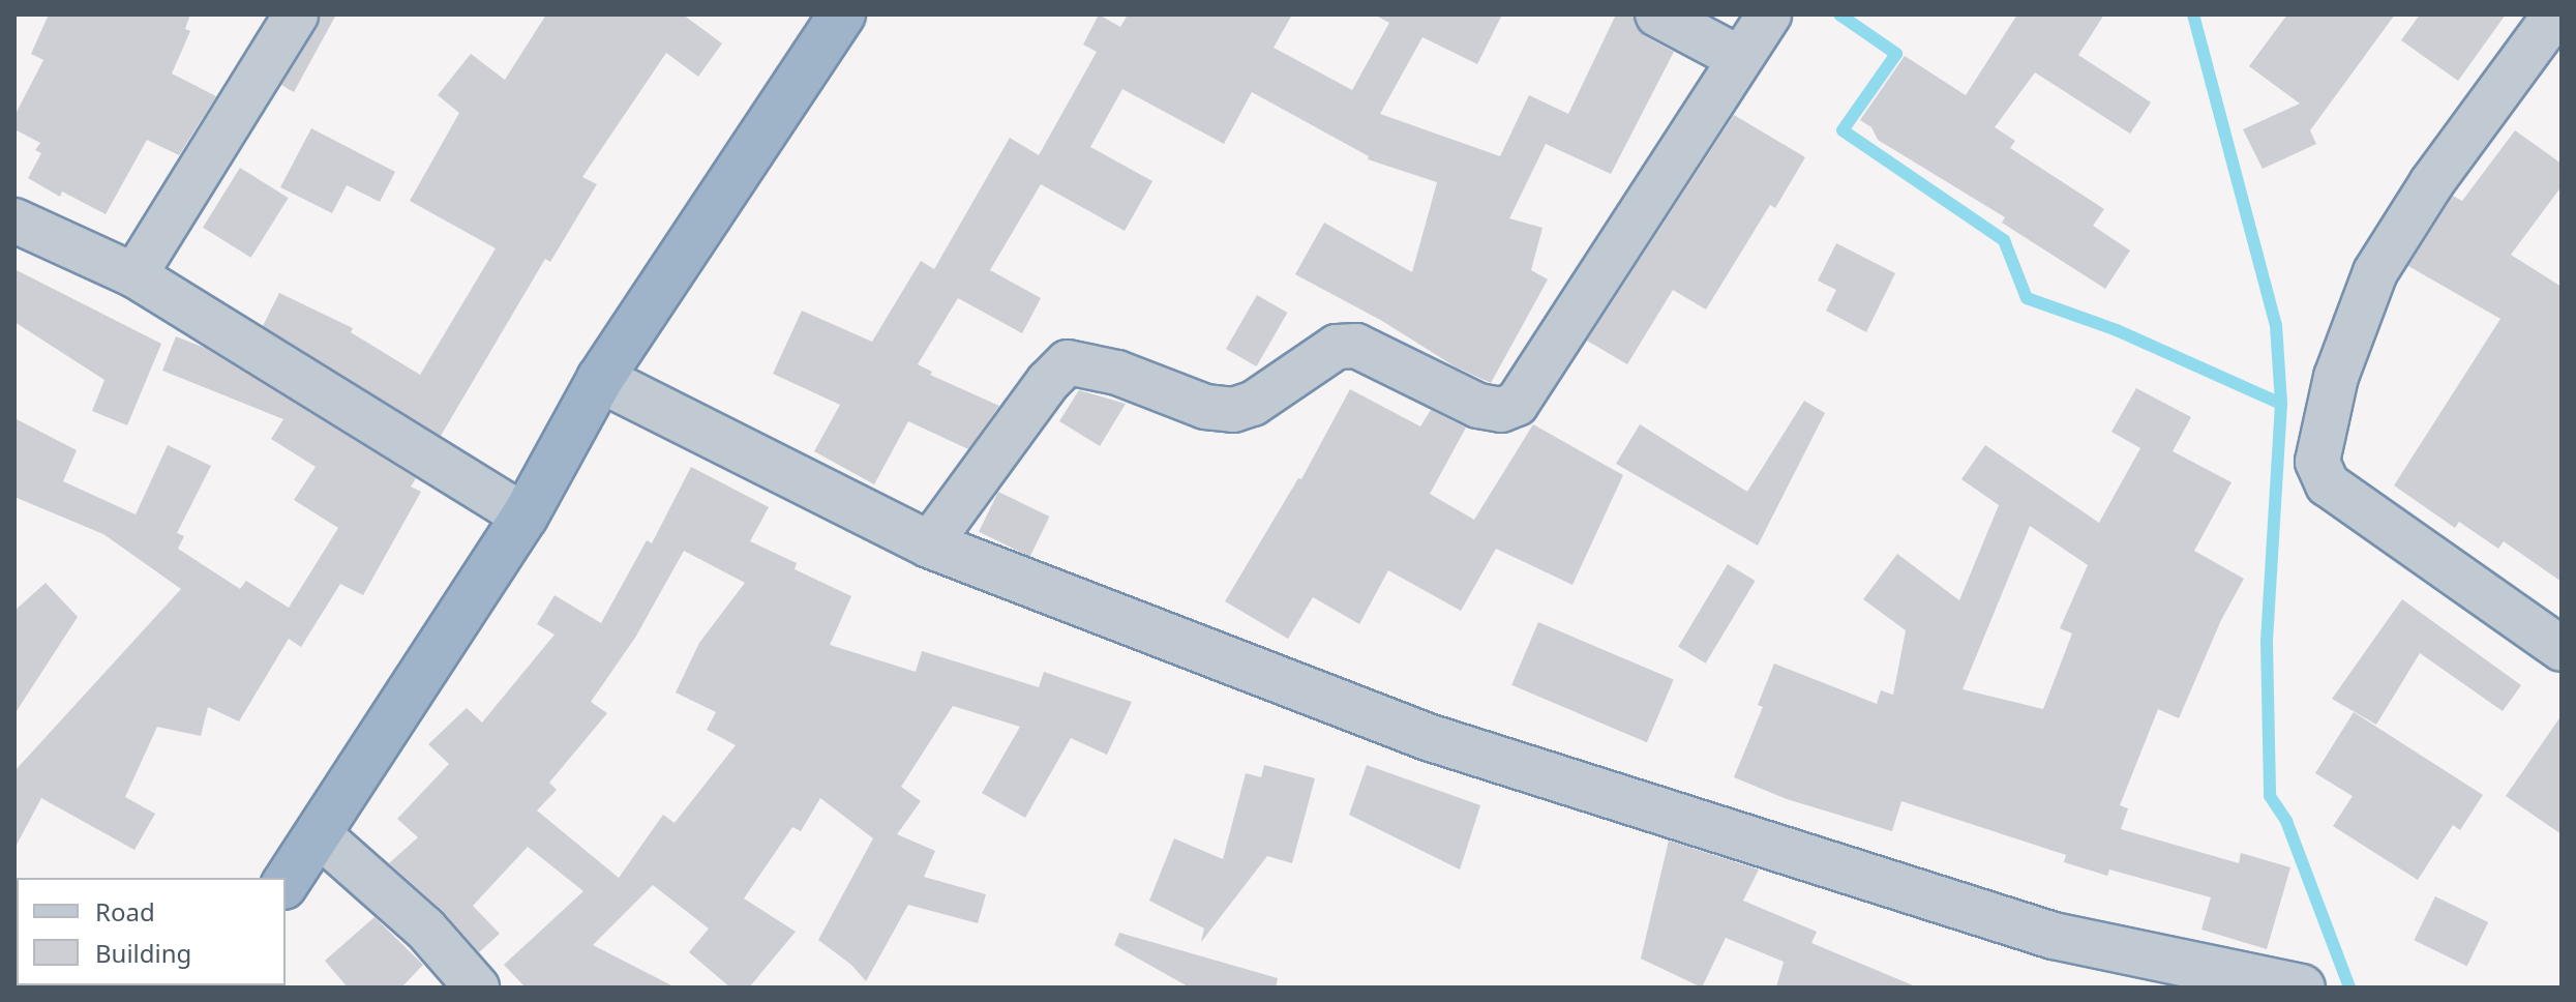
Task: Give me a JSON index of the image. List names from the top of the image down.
{
  "legend": ["Road", "Building"]
}
